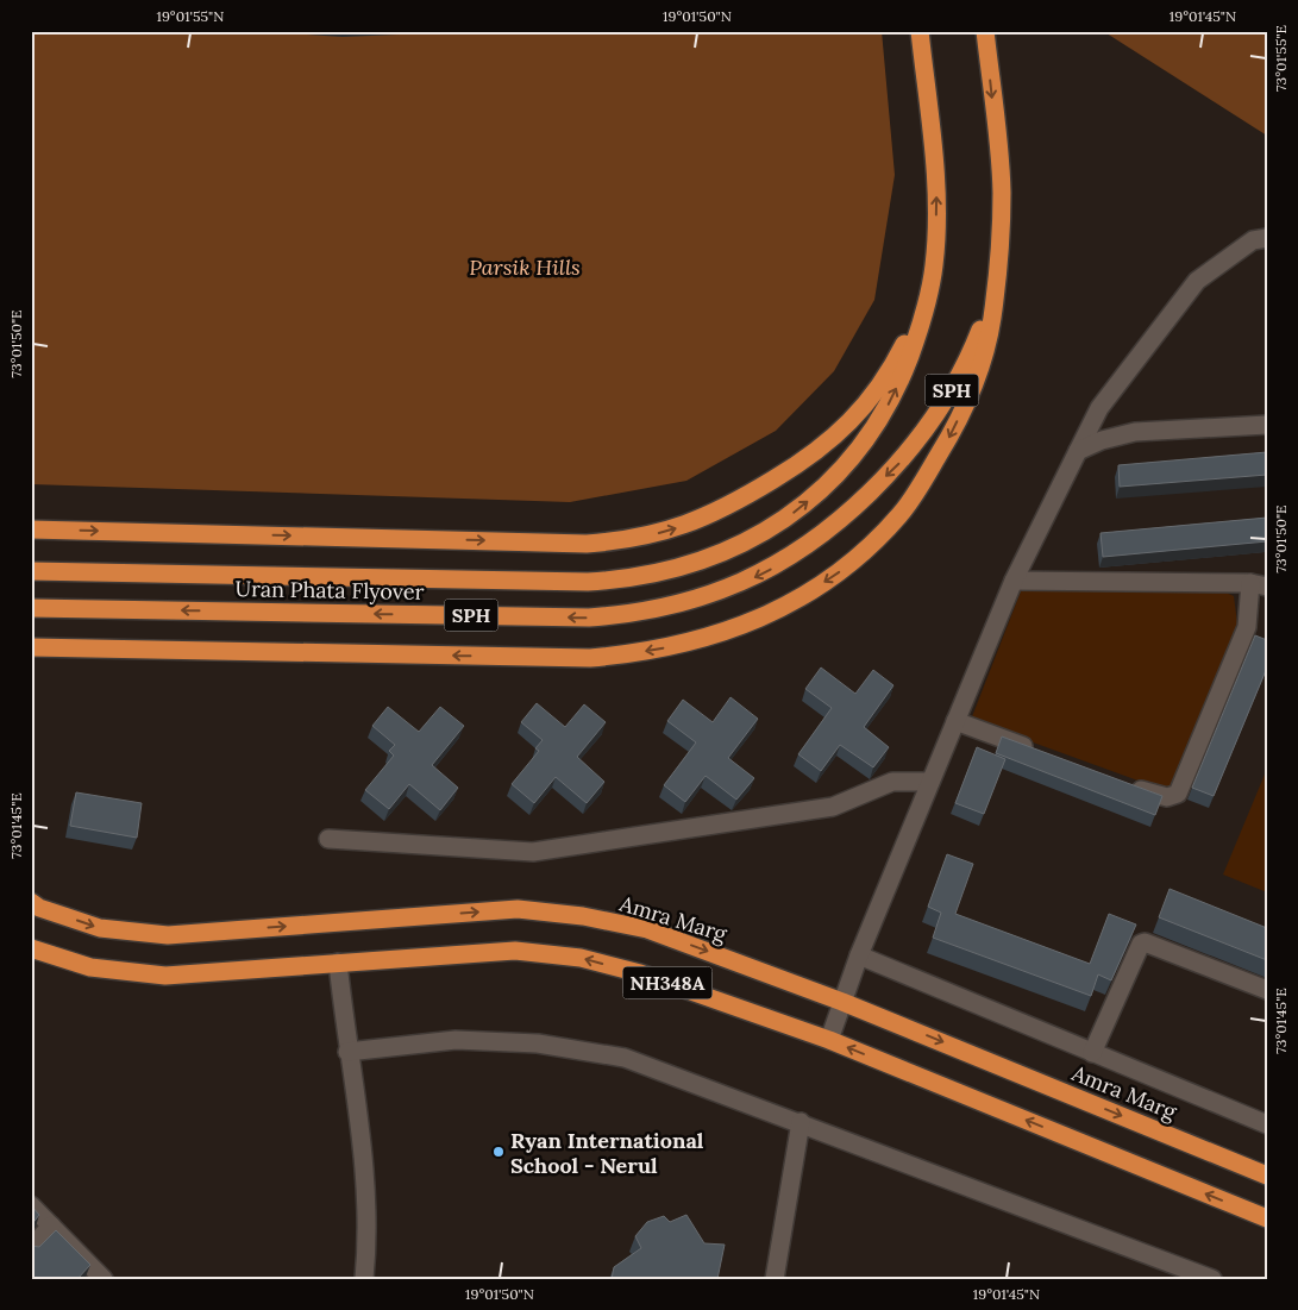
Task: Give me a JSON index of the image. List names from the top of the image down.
{
  "streets": {
    "highway": [
      "SPH",
      "Uran Phata Flyover",
      "Amra Marg",
      "NH348A"
    ]
  },
  "crossings": [
    ["SPH", "Uran Phata Flyover"]
  ],
  "parks": ["Parsik Hills"],
  "places": ["Ryan International School - Nerul"],
  "coordinates": [
    "19°01'55\"N",
    "19°01'50\"N",
    "19°01'45\"N",
    "73°01'55\"E",
    "73°01'50\"E",
    "73°01'45\"E"
  ]
}
